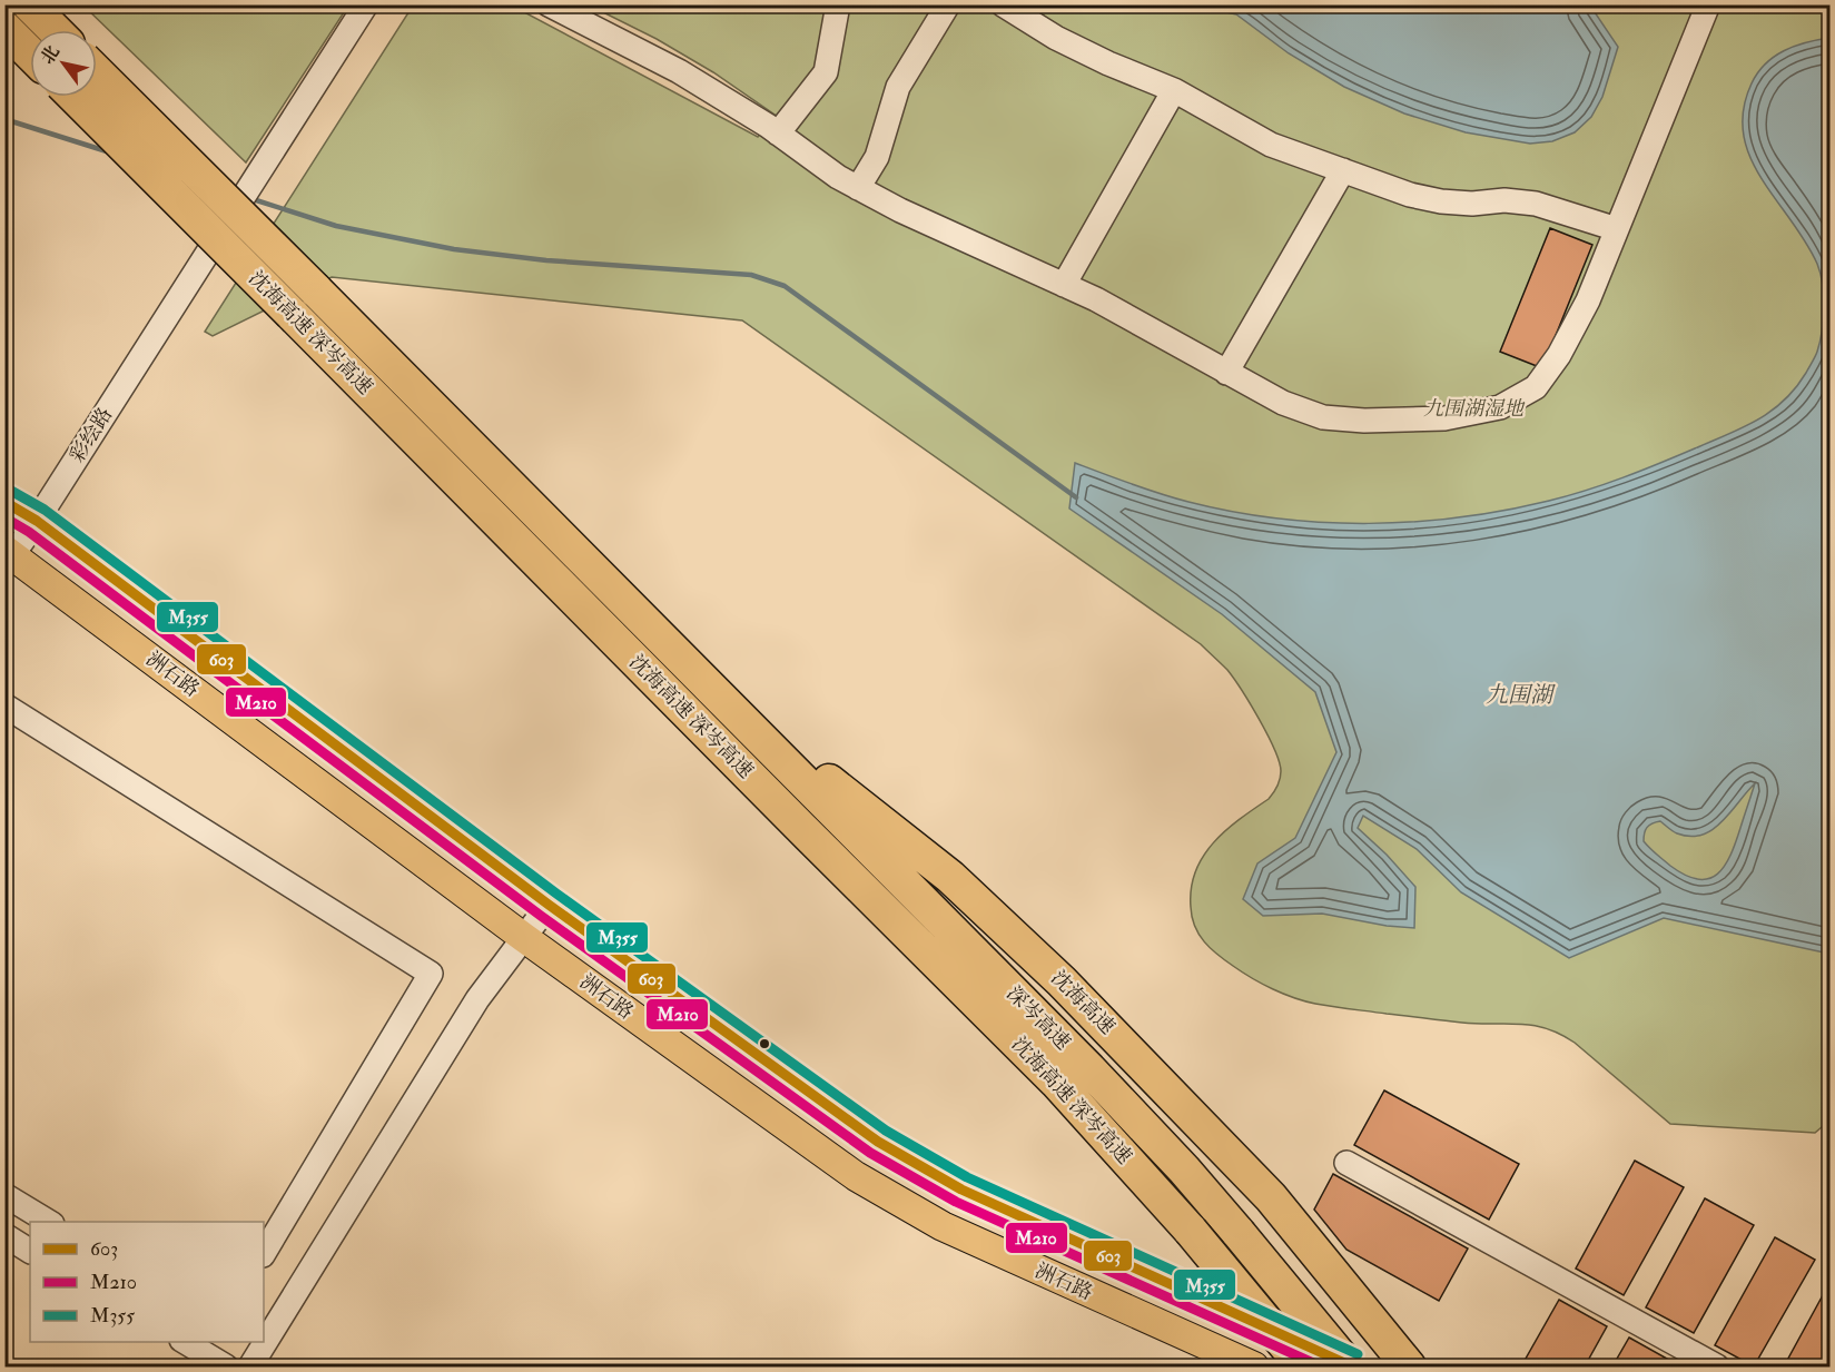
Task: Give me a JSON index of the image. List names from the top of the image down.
{
  "streets": {
    "highway": ["沈海高速 深岑高速", "沈海高速", "深岑高速"],
    "main road": ["洲石路"],
    "street": ["彩绘路"]
  },
  "crossings": [
    ["沈海高速 深岑高速", "沈海高速"],
    ["沈海高速 深岑高速", "深岑高速"],
    ["彩绘路", "洲石路"],
    ["洲石路", "深岑高速"],
    ["沈海高速", "深岑高速"]
  ],
  "water": ["九围湖"],
  "parks": ["九围湖湿地"],
  "lines": ["transit line M355", "transit line 603", "transit line M210"],
  "legend": ["603", "M210", "M355"],
  "north": "top left"
}
